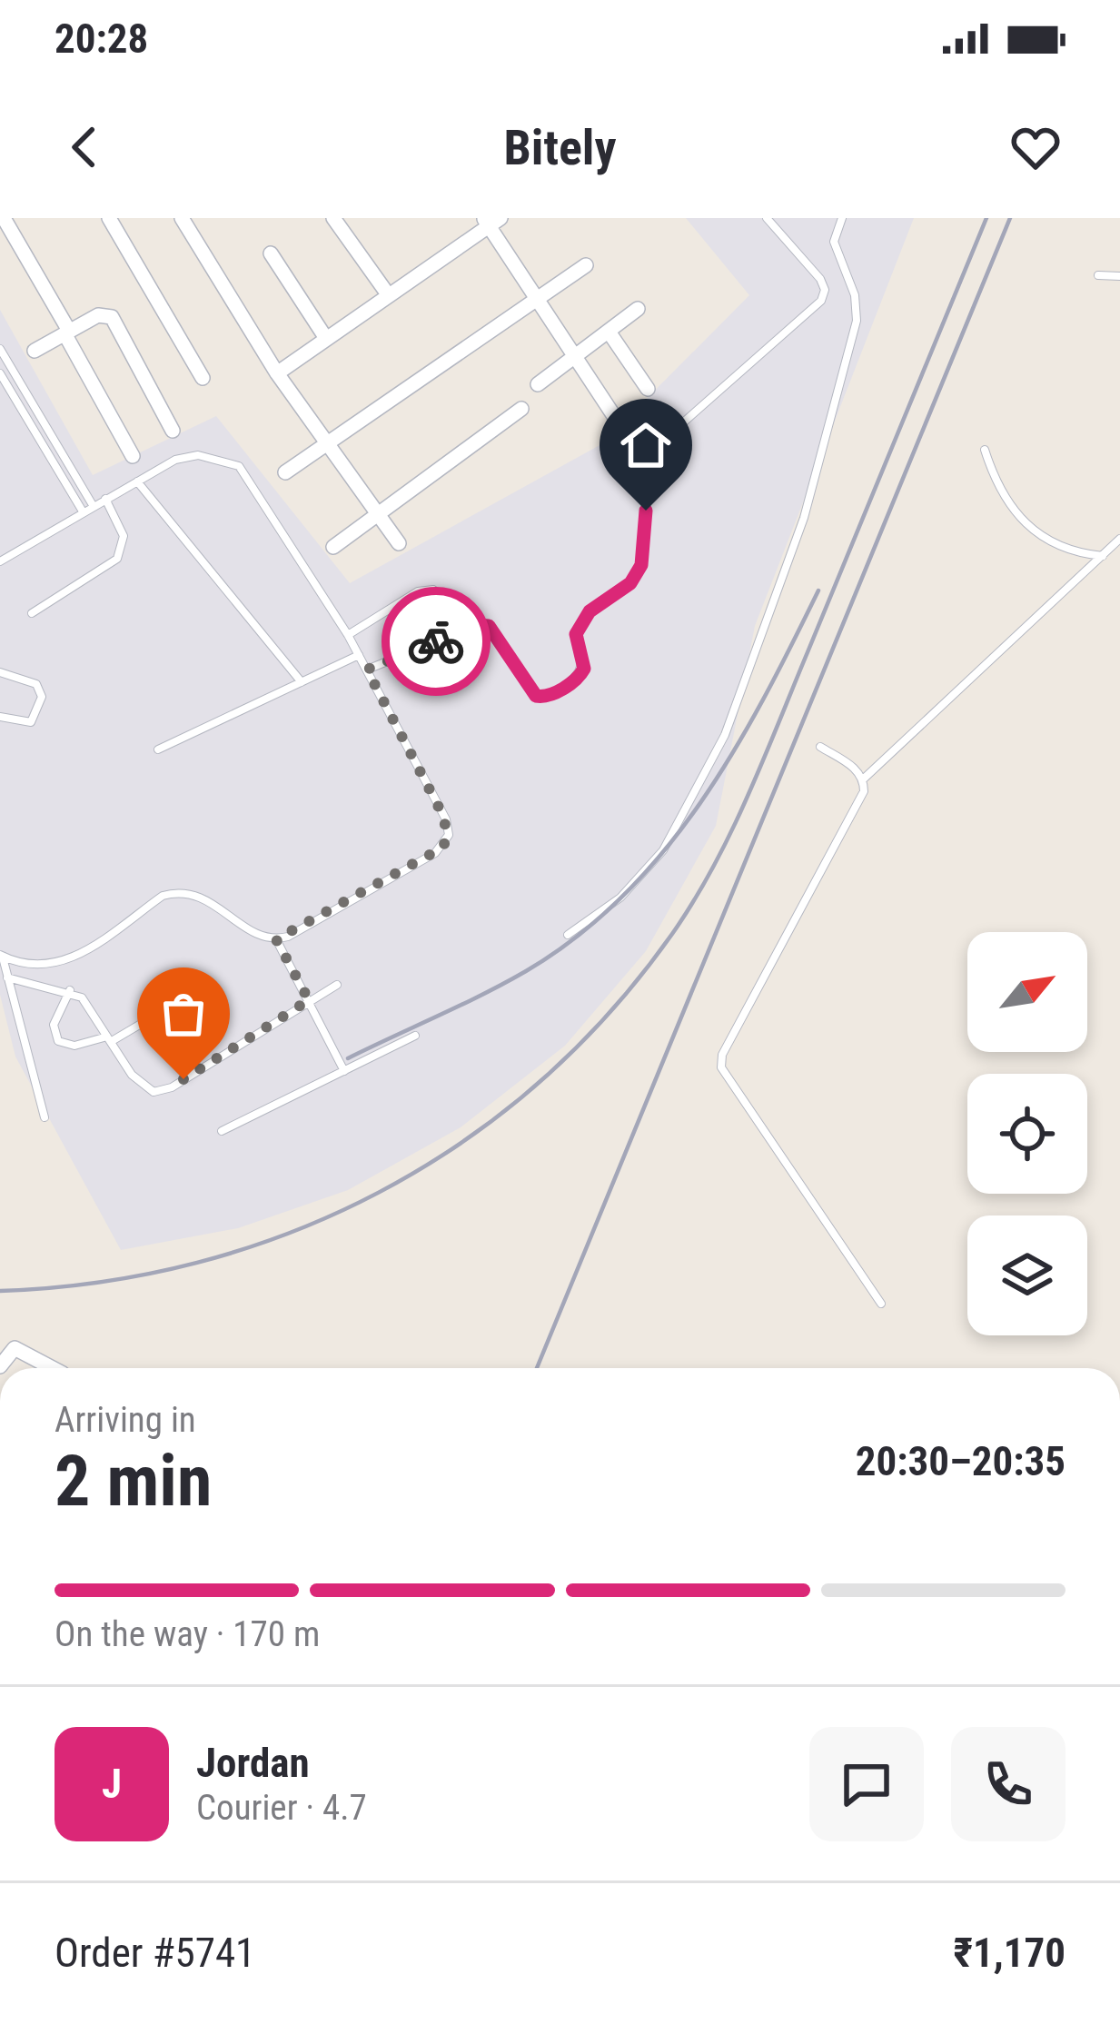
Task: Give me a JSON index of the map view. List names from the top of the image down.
{
  "north": "top right",
  "page": {
    "status": "20:28",
    "header": "Bitely",
    "heading": ["2 min", "Arriving in", "20:30–20:35"],
    "panel": [
      "Jordan",
      "Courier · 4.7",
      "Order #5741",
      "₹1,170"
    ],
    "bar": "On the way · 170 m",
    "round": "J"
  }
}
